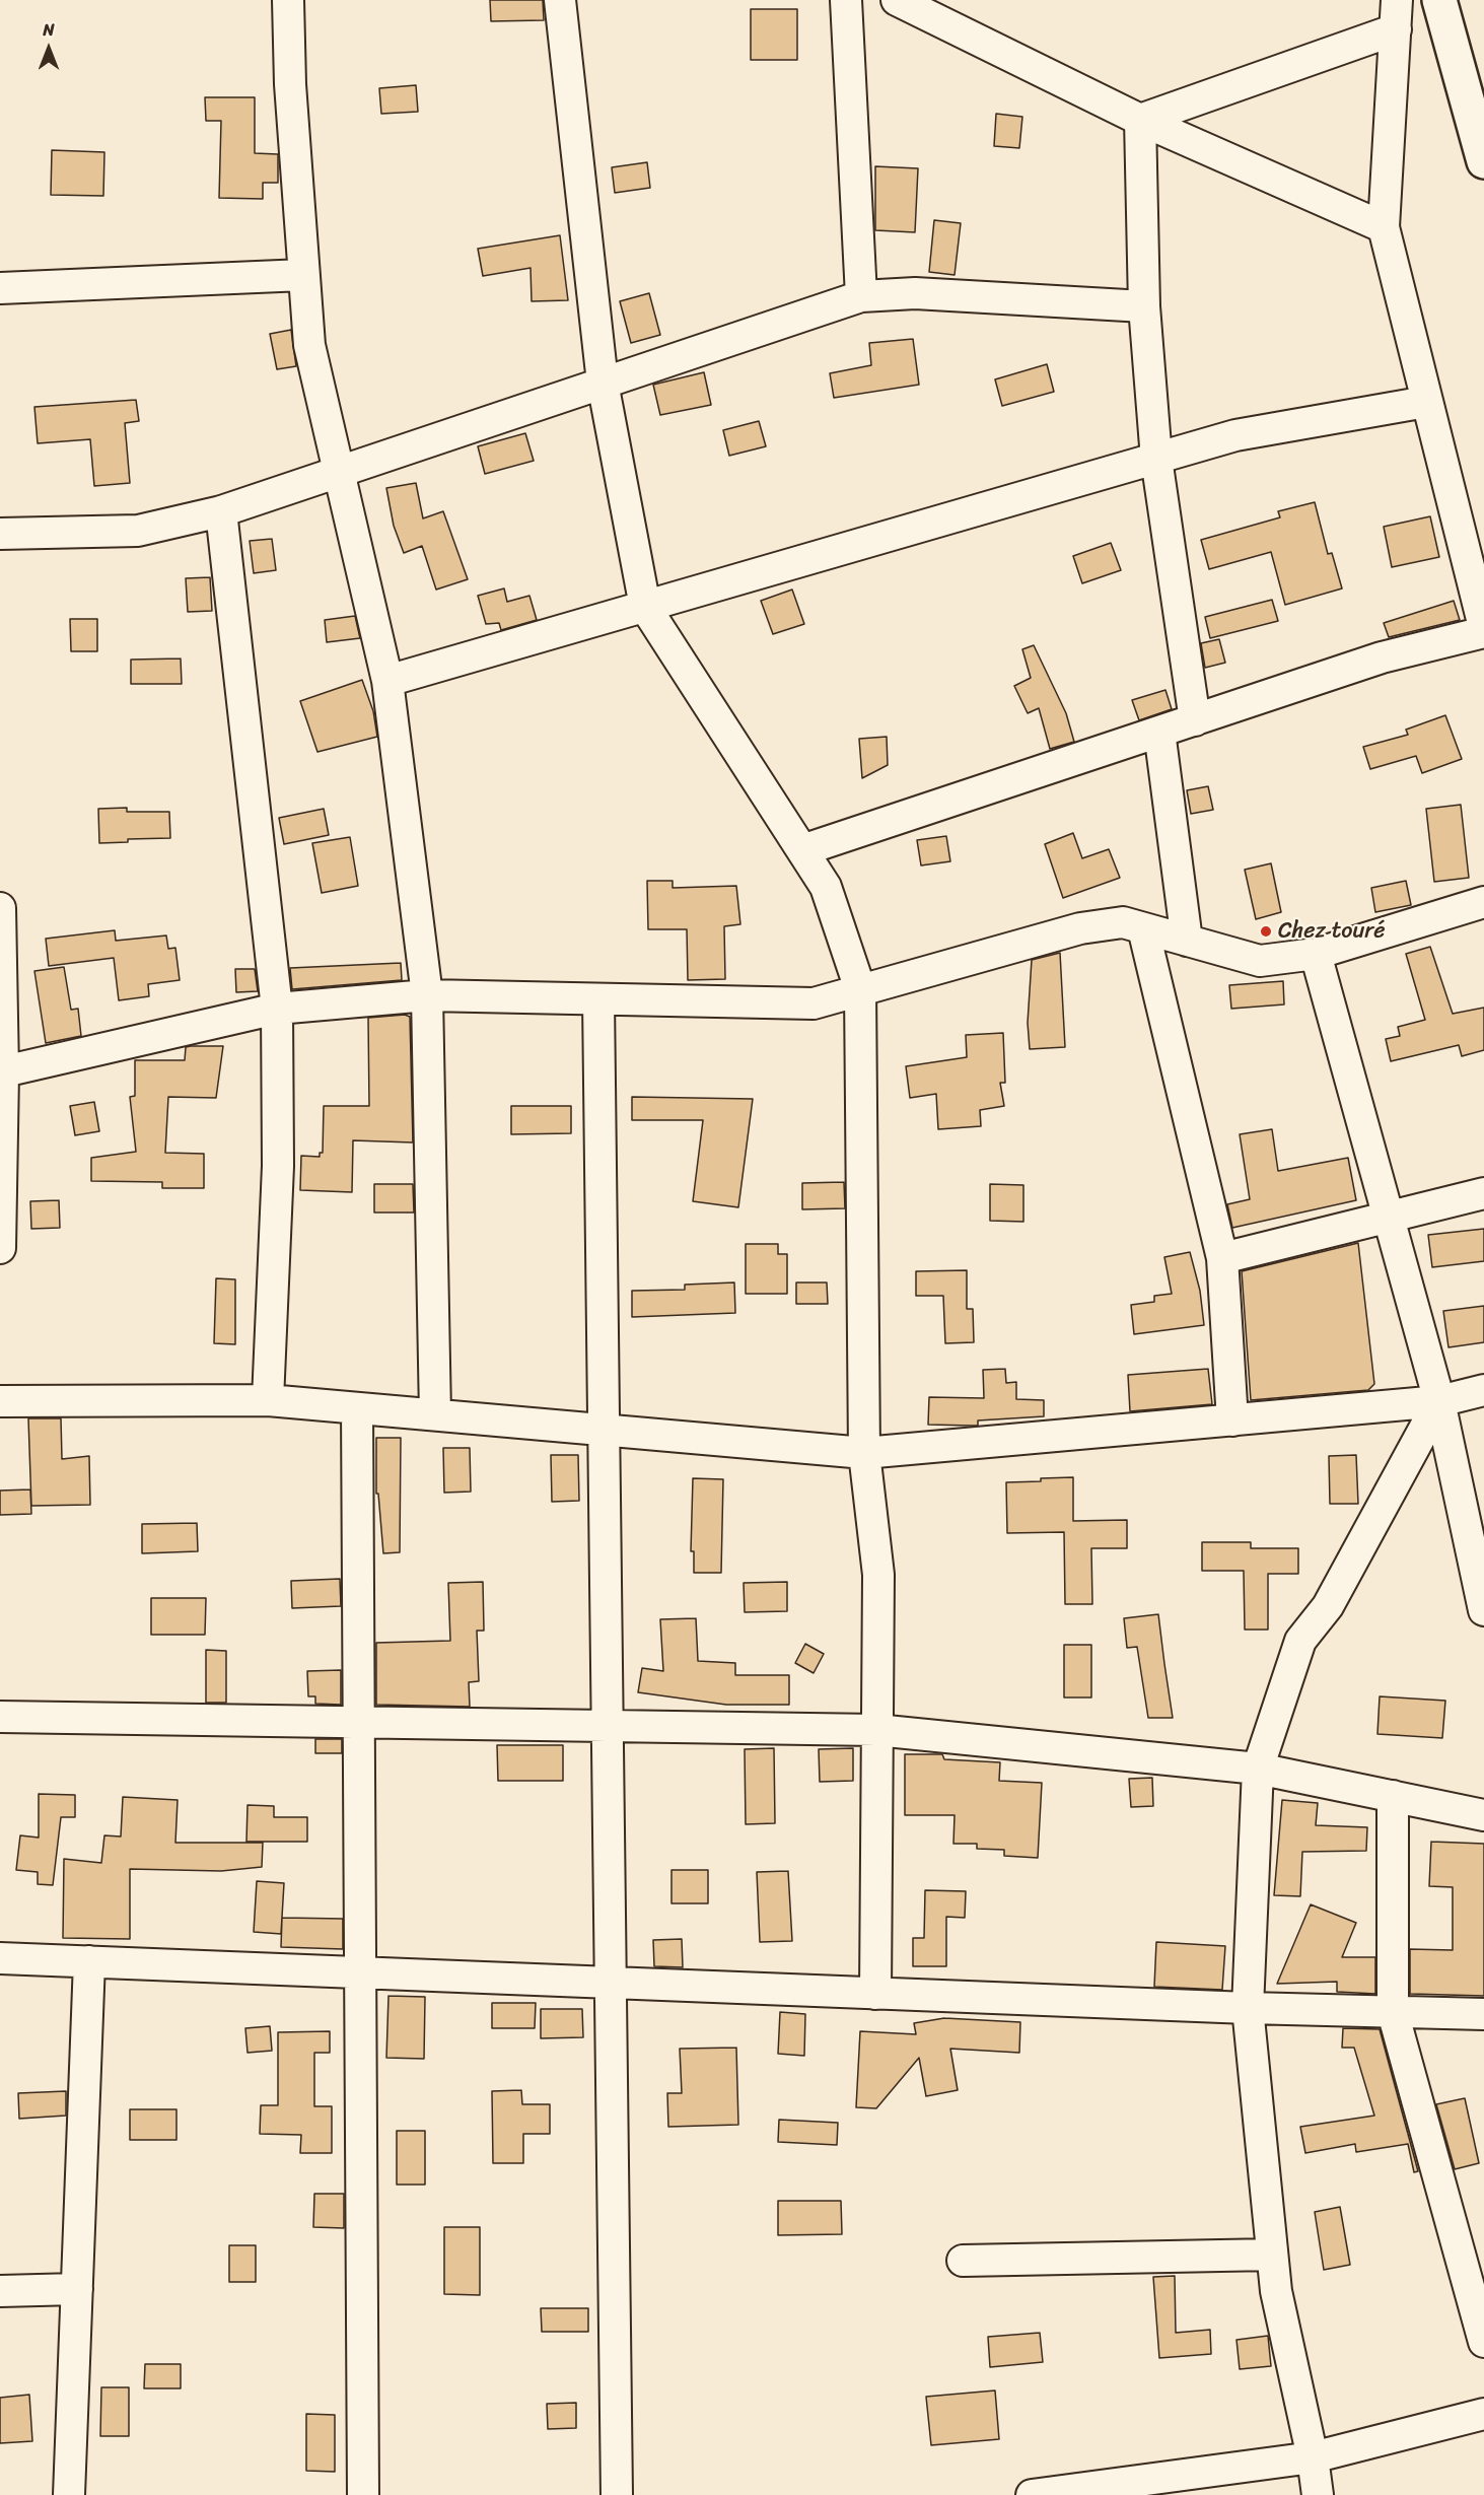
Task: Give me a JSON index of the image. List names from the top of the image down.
{
  "places": ["Chez touré"],
  "north": "top"
}
